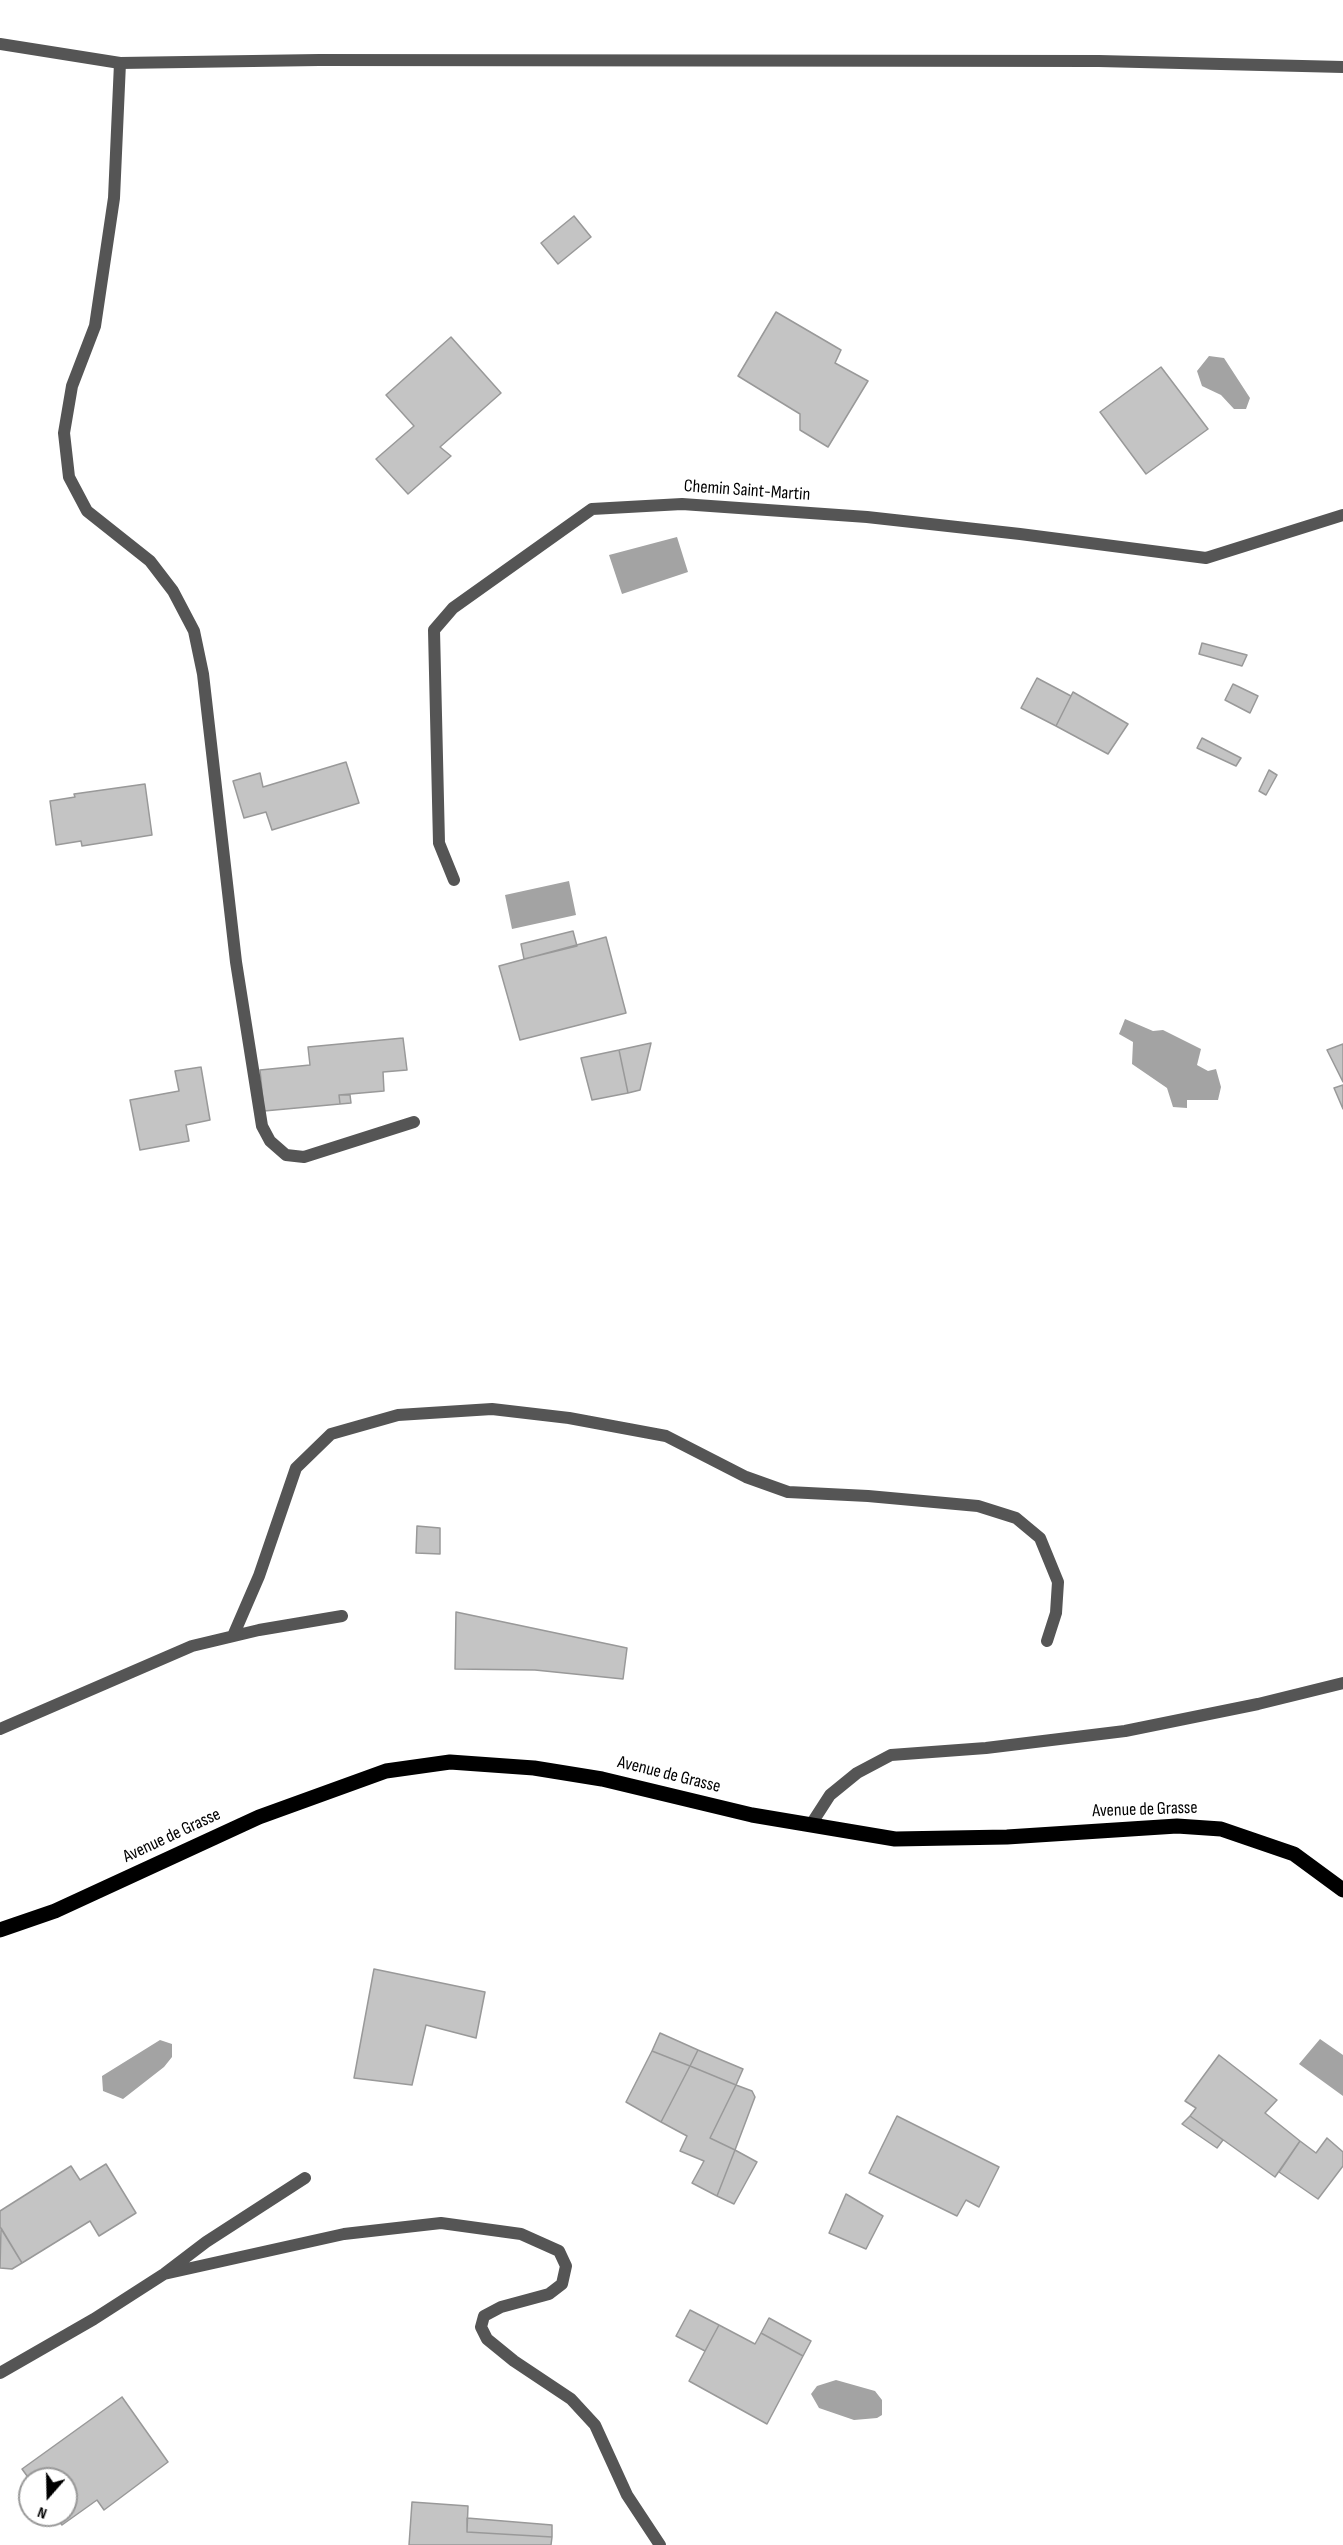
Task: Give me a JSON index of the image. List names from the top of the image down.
{
  "streets": {
    "main road": ["Avenue de Grasse"],
    "street": ["Chemin Saint-Martin"]
  },
  "north": "bottom"
}
